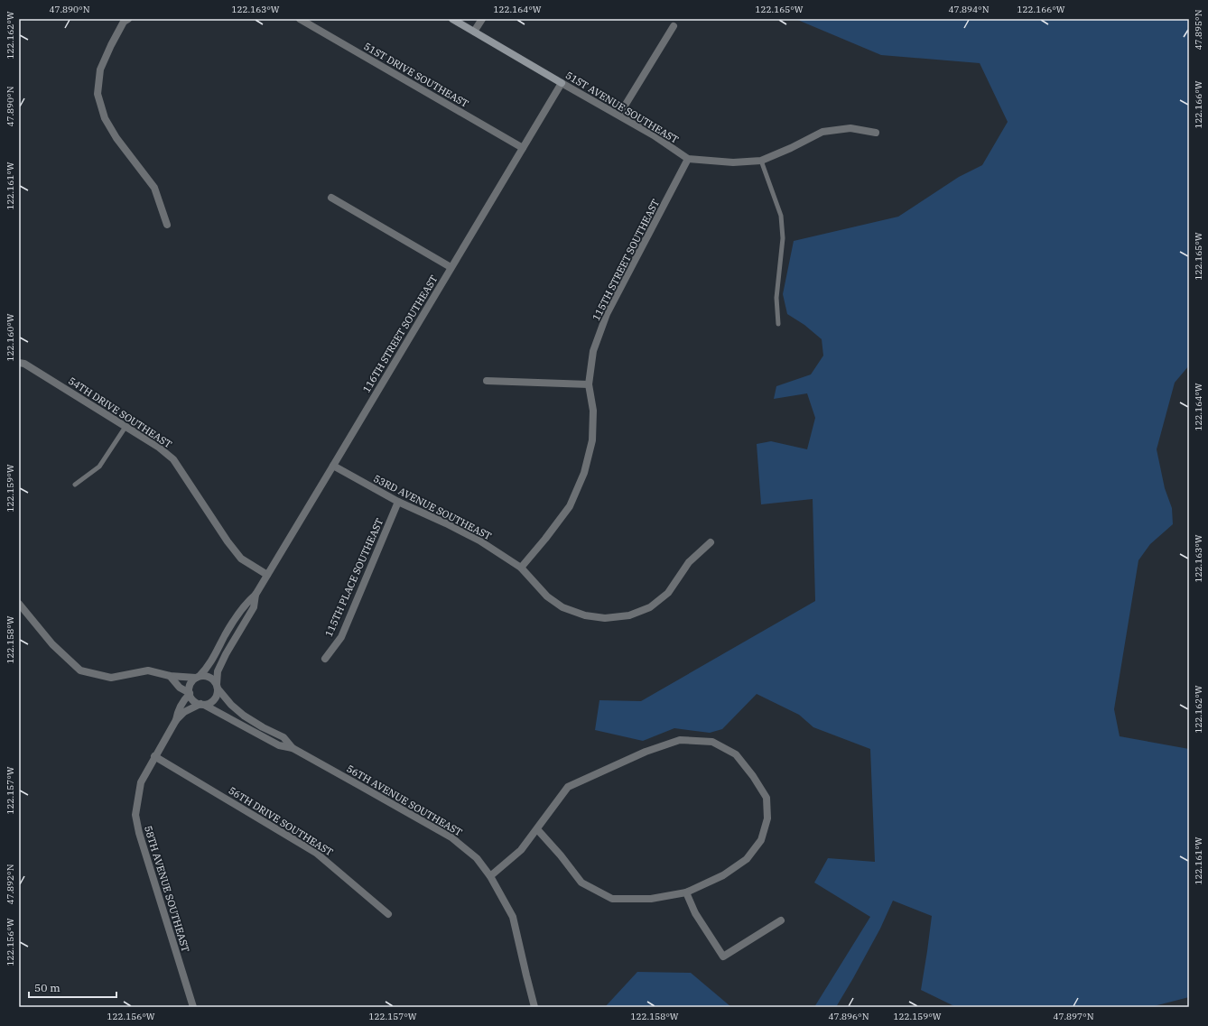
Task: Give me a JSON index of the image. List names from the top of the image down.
{
  "streets": {
    "street": [
      "51ST DRIVE SOUTHEAST",
      "51ST AVENUE SOUTHEAST",
      "115TH STREET SOUTHEAST",
      "116TH STREET SOUTHEAST",
      "54TH DRIVE SOUTHEAST",
      "53RD AVENUE SOUTHEAST",
      "115TH PLACE SOUTHEAST",
      "56TH AVENUE SOUTHEAST",
      "56TH DRIVE SOUTHEAST",
      "58TH AVENUE SOUTHEAST"
    ]
  },
  "crossings": [
    ["51ST DRIVE SOUTHEAST", "116TH STREET SOUTHEAST"],
    ["51ST AVENUE SOUTHEAST", "115TH STREET SOUTHEAST"],
    ["51ST AVENUE SOUTHEAST", "116TH STREET SOUTHEAST"],
    ["115TH STREET SOUTHEAST", "53RD AVENUE SOUTHEAST"],
    ["116TH STREET SOUTHEAST", "54TH DRIVE SOUTHEAST"],
    ["116TH STREET SOUTHEAST", "53RD AVENUE SOUTHEAST"],
    ["116TH STREET SOUTHEAST", "56TH AVENUE SOUTHEAST"],
    ["116TH STREET SOUTHEAST", "58TH AVENUE SOUTHEAST"],
    ["53RD AVENUE SOUTHEAST", "115TH PLACE SOUTHEAST"],
    ["56TH AVENUE SOUTHEAST", "58TH AVENUE SOUTHEAST"],
    ["56TH DRIVE SOUTHEAST", "58TH AVENUE SOUTHEAST"]
  ],
  "scale_bar": "50 m",
  "coordinates": [
    "47.890°N",
    "122.163°W",
    "122.164°W",
    "122.165°W",
    "47.894°N",
    "122.166°W",
    "47.895°N",
    "122.162°W",
    "122.161°W",
    "122.160°W",
    "122.159°W",
    "122.158°W",
    "122.157°W",
    "47.892°N",
    "122.156°W",
    "47.896°N",
    "47.897°N"
  ]
}
